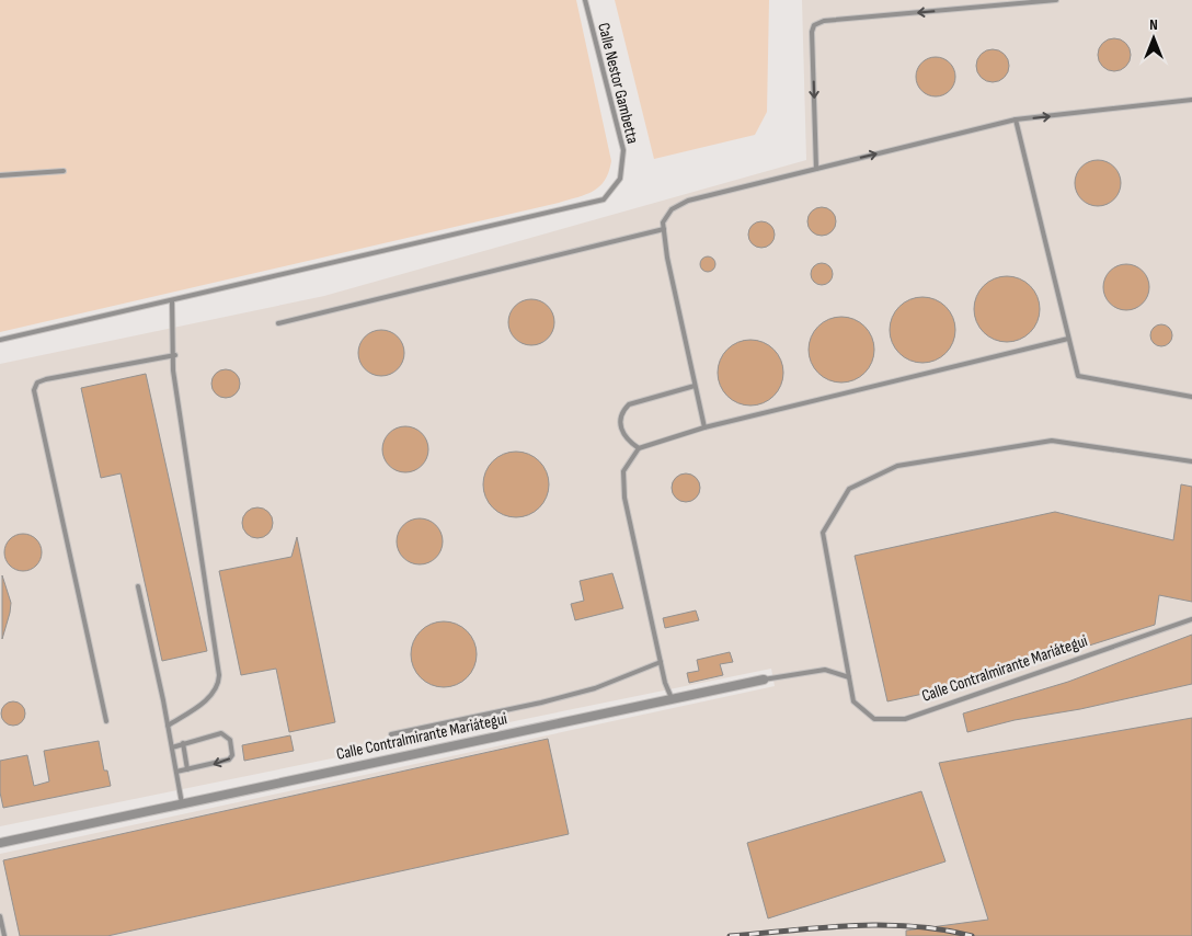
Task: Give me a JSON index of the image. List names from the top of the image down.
{
  "streets": {
    "street": ["Calle Contralmirante Mariátegui"],
    "lane": ["Calle Nestor Gambetta"]
  },
  "north": "top"
}
